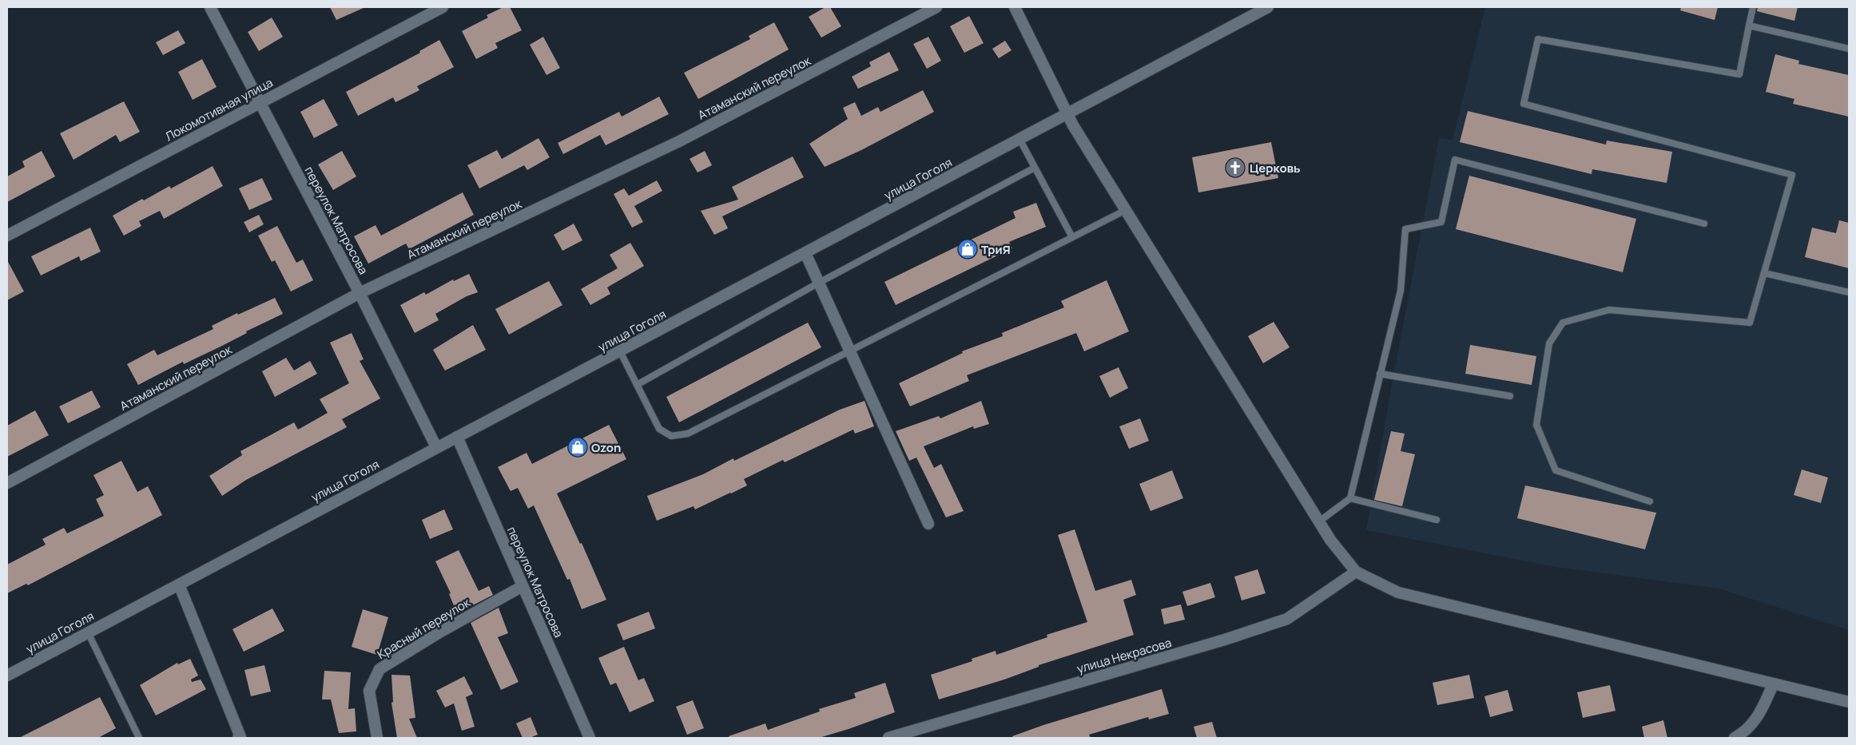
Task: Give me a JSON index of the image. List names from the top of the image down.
{
  "streets": {
    "street": [
      "Атаманский переулок",
      "Локомотивная улица",
      "улица Гоголя",
      "переулок Матросова",
      "Красный переулок",
      "улица Некрасова"
    ]
  },
  "crossings": [
    ["Атаманский переулок", "переулок Матросова"],
    ["Локомотивная улица", "переулок Матросова"],
    ["улица Гоголя", "переулок Матросова"],
    ["переулок Матросова", "Красный переулок"]
  ],
  "places": {
    "church": ["Церковь"],
    "shop": ["ТриЯ", "Ozon"]
  }
}
